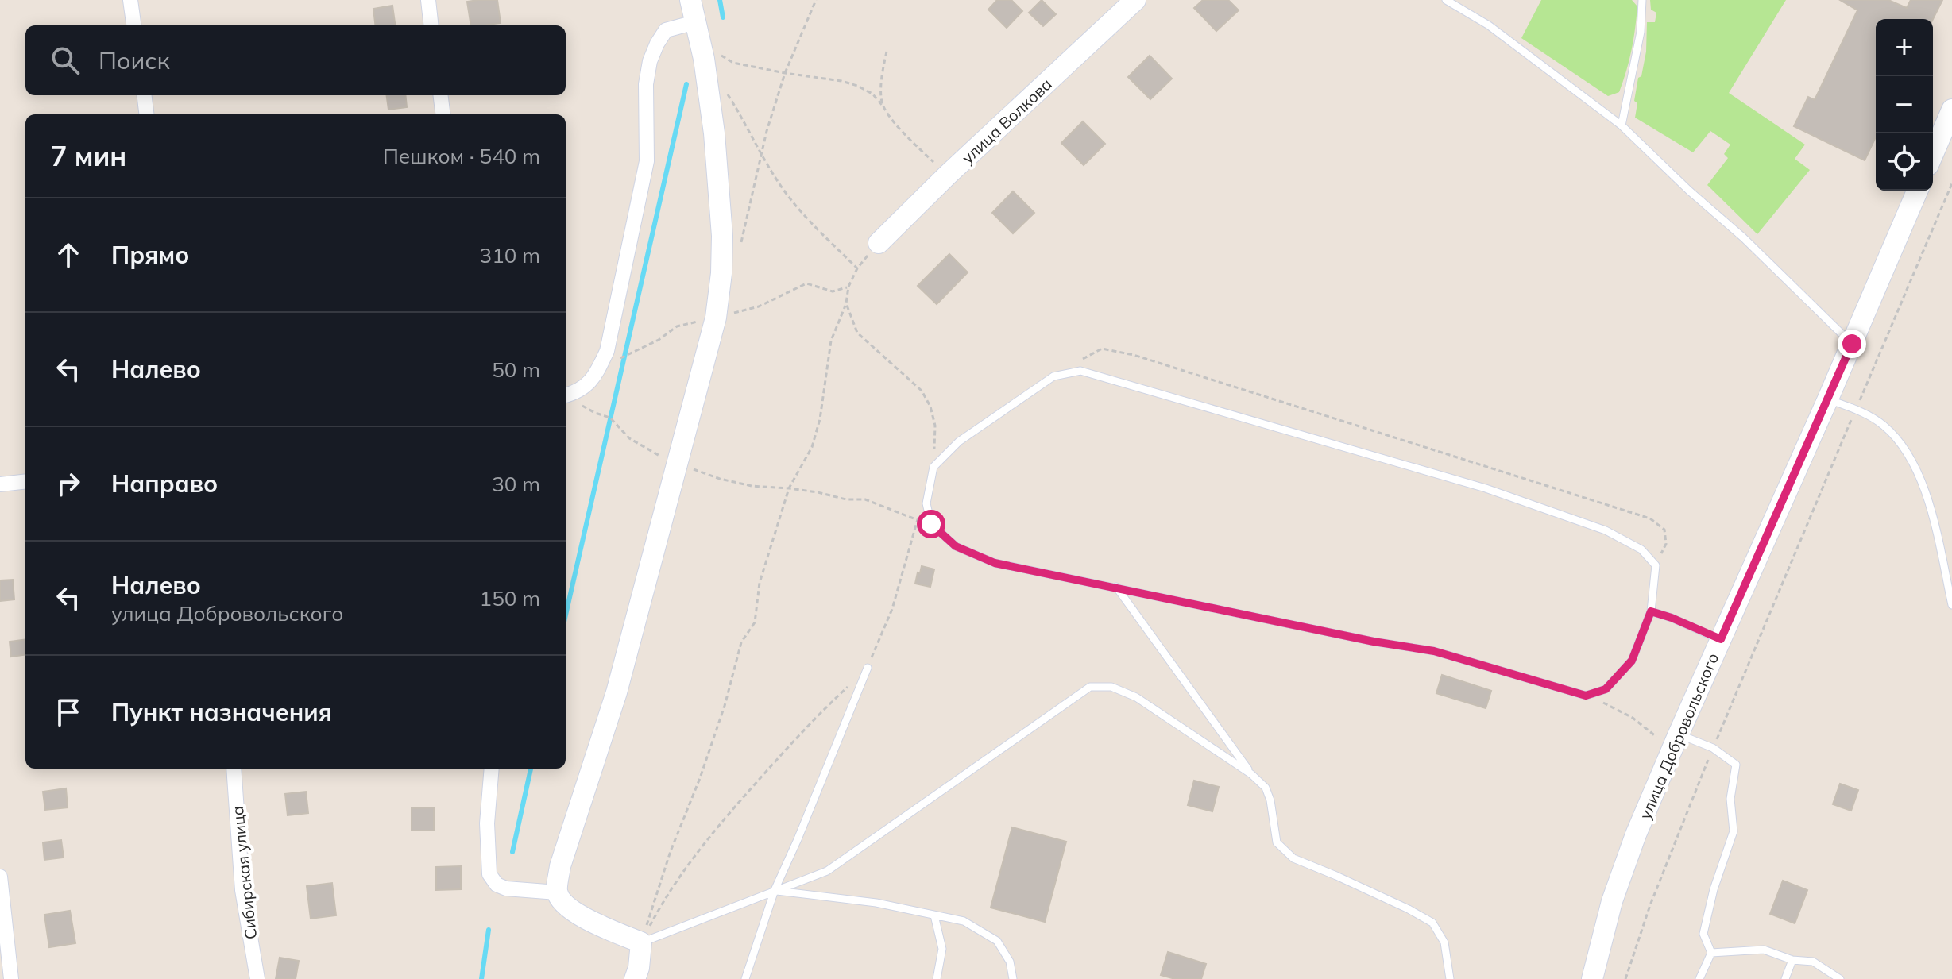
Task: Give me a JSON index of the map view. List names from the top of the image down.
{
  "streets": {
    "street": ["улица Волкова", "улица Добровольского", "Сибирская улица"]
  },
  "page": {
    "map_buttons": ["+", "−"],
    "search": "Поиск",
    "heading": ["7 мин", "Пешком · 540 m"],
    "list": [
      ["Прямо", "310 m"],
      ["Налево", "50 m"],
      ["Направо", "30 m"],
      ["Налево", "улица Добровольского", "150 m"],
      "Пункт назначения"
    ]
  }
}
